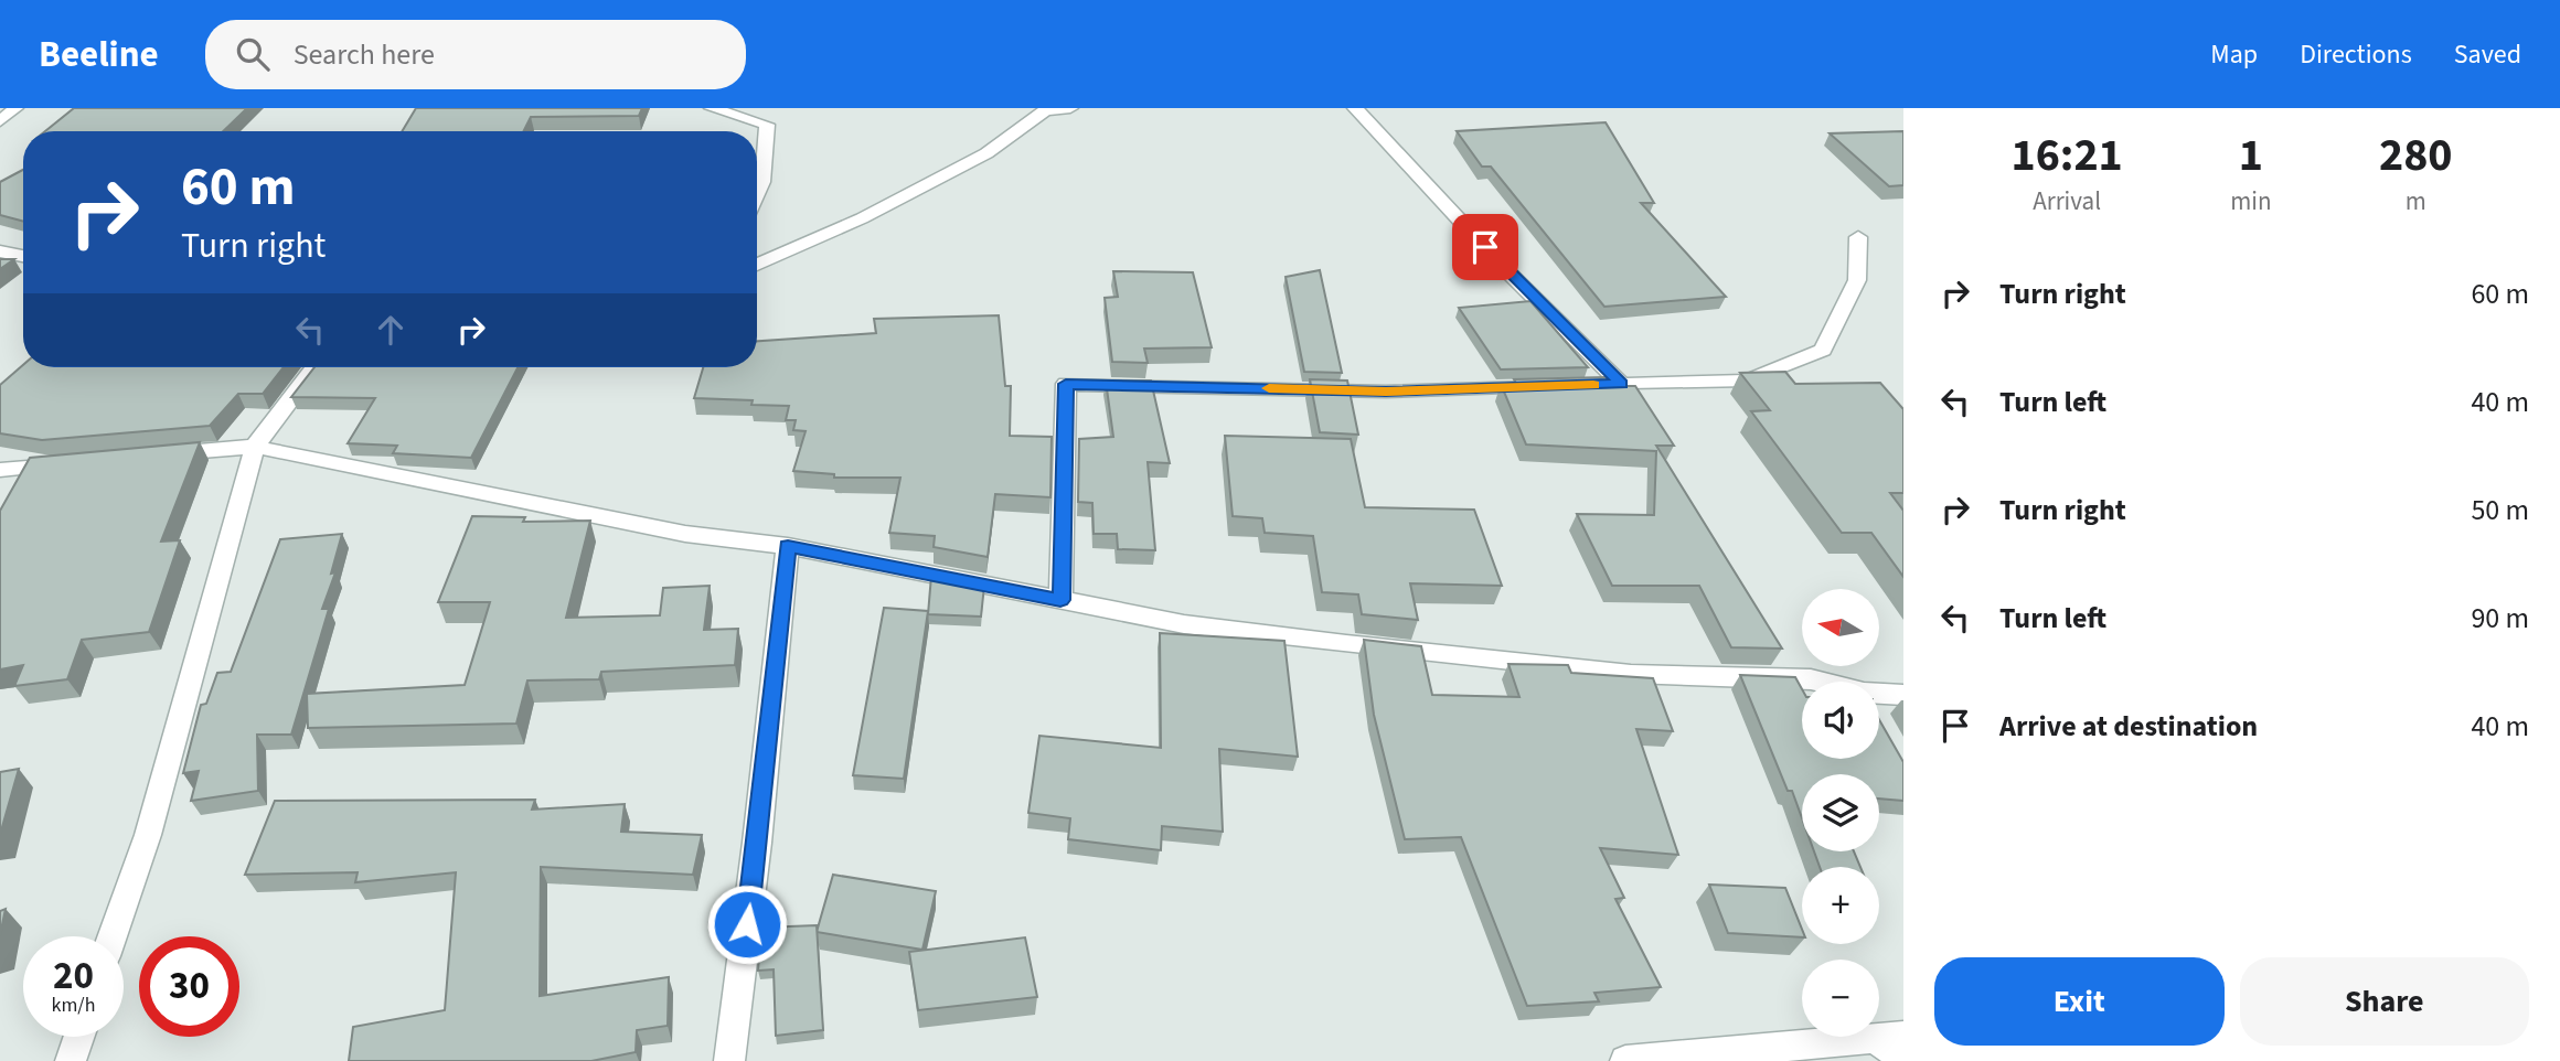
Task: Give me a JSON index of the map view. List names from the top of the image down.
{
  "north": "left",
  "page": {
    "header": "Beeline",
    "search": "Search here",
    "nav": ["Map", "Directions", "Saved"],
    "eta": [
      "16:21",
      "Arrival",
      "1",
      "min",
      "280",
      "m"
    ],
    "turn": ["60 m", "Turn right"],
    "list": [
      {
        "name": "Turn right",
        "value": "60 m"
      },
      {
        "name": "Turn left",
        "value": "40 m"
      },
      {
        "name": "Turn right",
        "value": "50 m"
      },
      {
        "name": "Turn left",
        "value": "90 m"
      },
      {
        "name": "Arrive at destination",
        "value": "40 m"
      }
    ],
    "map_buttons": ["+", "−"],
    "speed": "20 km/h",
    "limit": "30",
    "buttons": ["Exit", "Share"]
  }
}
